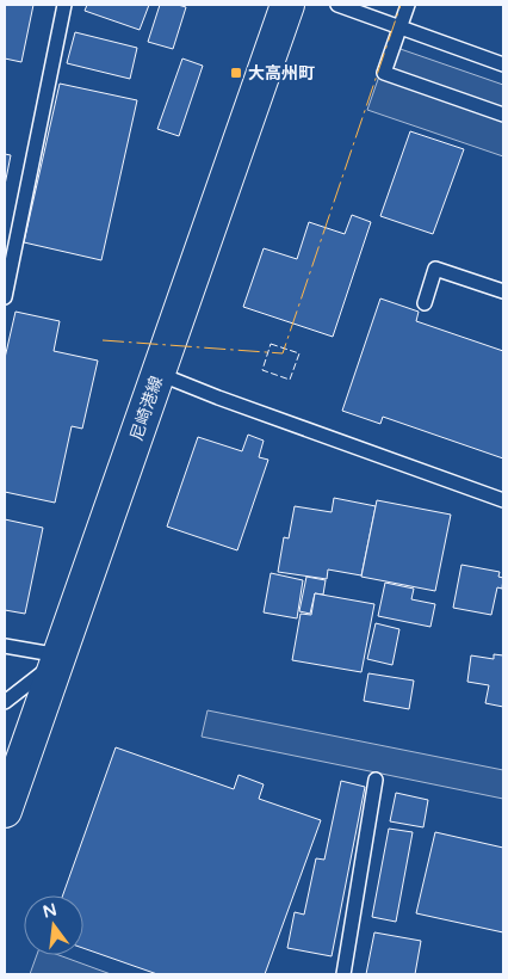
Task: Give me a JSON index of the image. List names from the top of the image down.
{
  "streets": {
    "main road": ["尼崎港線"]
  },
  "places": {
    "transit": ["大高州町"]
  },
  "north": "top"
}
